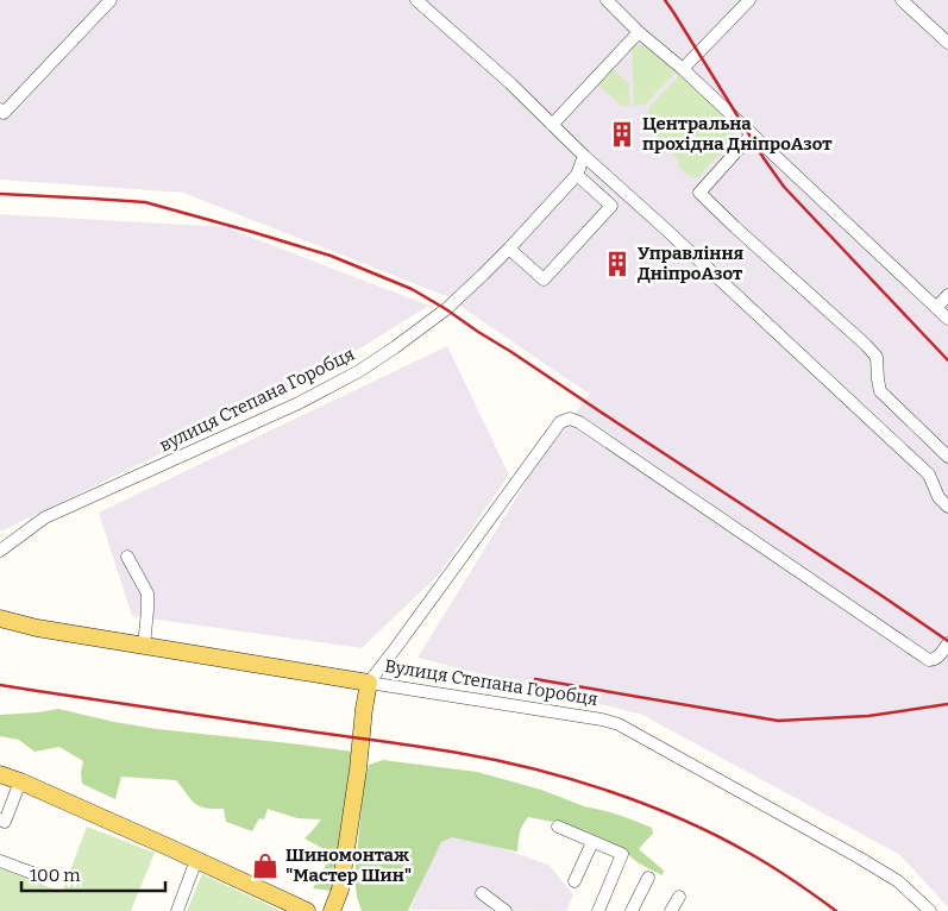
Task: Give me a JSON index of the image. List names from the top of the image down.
{
  "streets": {
    "main road": ["Вулиця Степана Горобця"],
    "street": ["вулиця Степана Горобця"]
  },
  "places": {
    "building": ["Центральна прохідна ДніпроАзот", "Управління ДніпроАзот"],
    "shop": ["Шиномонтаж \"Мастер Шин\""]
  },
  "scale_bar": "100 m"
}
